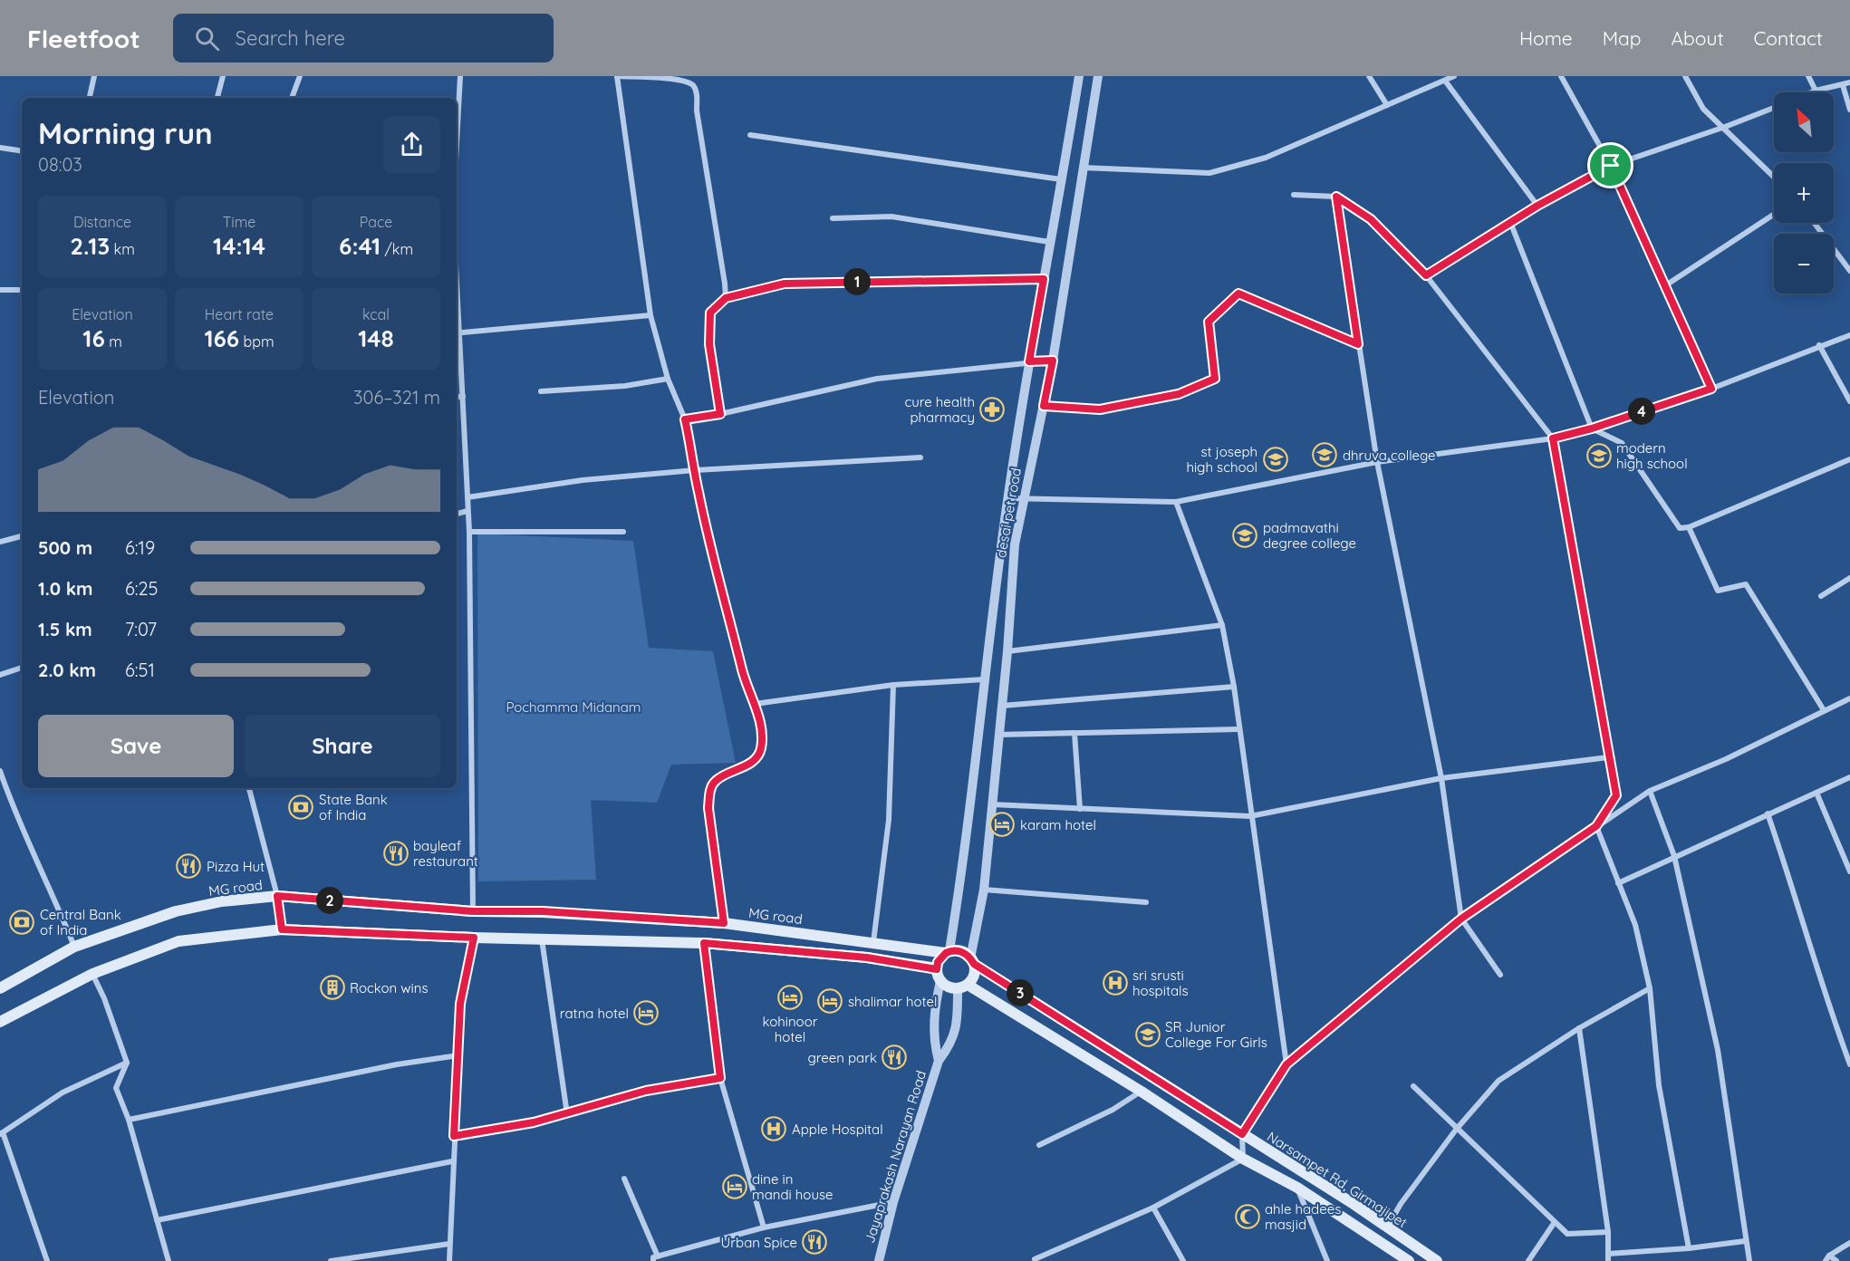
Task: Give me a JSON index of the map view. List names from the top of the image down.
{
  "streets": {
    "main road": ["MG road", "Narsampet Rd, Girmajipet"],
    "street": ["desai pet road", "Jayaprakash Narayan Road"]
  },
  "crossings": [
    ["desai pet road", "MG road"],
    ["desai pet road", "Jayaprakash Narayan Road"],
    ["desai pet road", "Narsampet Rd, Girmajipet"],
    ["MG road", "Jayaprakash Narayan Road"],
    ["MG road", "Narsampet Rd, Girmajipet"],
    ["Jayaprakash Narayan Road", "Narsampet Rd, Girmajipet"]
  ],
  "parks": ["Pochamma Midanam"],
  "places": {
    "pharmacy": ["cure health pharmacy"],
    "school or university": [
      "dhruva college",
      "modern high school",
      "st joseph high school",
      "padmavathi degree college",
      "SR Junior College For Girls"
    ],
    "bank": ["State Bank of India", "Central Bank of India"],
    "hotel": [
      "karam hotel",
      "kohinoor hotel",
      "shalimar hotel",
      "ratna hotel",
      "dine in mandi house"
    ],
    "restaurant": [
      "bayleaf restaurant",
      "Pizza Hut",
      "green park",
      "Urban Spice"
    ],
    "hospital": ["sri srusti hospitals", "Apple Hospital"],
    "building": ["Rockon wins"],
    "mosque": ["ahle hadees masjid"]
  },
  "north": "top left",
  "page": {
    "header": "Fleetfoot",
    "search": "Search here",
    "nav": [
      "Home",
      "Map",
      "About",
      "Contact"
    ],
    "map_buttons": ["+", "−"],
    "heading": ["Morning run", "08:03"],
    "stats": [
      ["Distance", "2.13 km"],
      ["Time", "14:14"],
      ["Pace", "6:41 /km"],
      ["Elevation", "16 m"],
      ["Heart rate", "166 bpm"],
      ["kcal", "148"]
    ],
    "pins": [
      "1",
      "4",
      "2",
      "3"
    ],
    "chart": ["Elevation", "306–321 m"],
    "list": [
      {
        "name": "500 m",
        "note": "6:19"
      },
      {
        "name": "1.0 km",
        "note": "6:25"
      },
      {
        "name": "1.5 km",
        "note": "7:07"
      },
      {
        "name": "2.0 km",
        "note": "6:51"
      }
    ],
    "buttons": ["Save", "Share"]
  }
}
